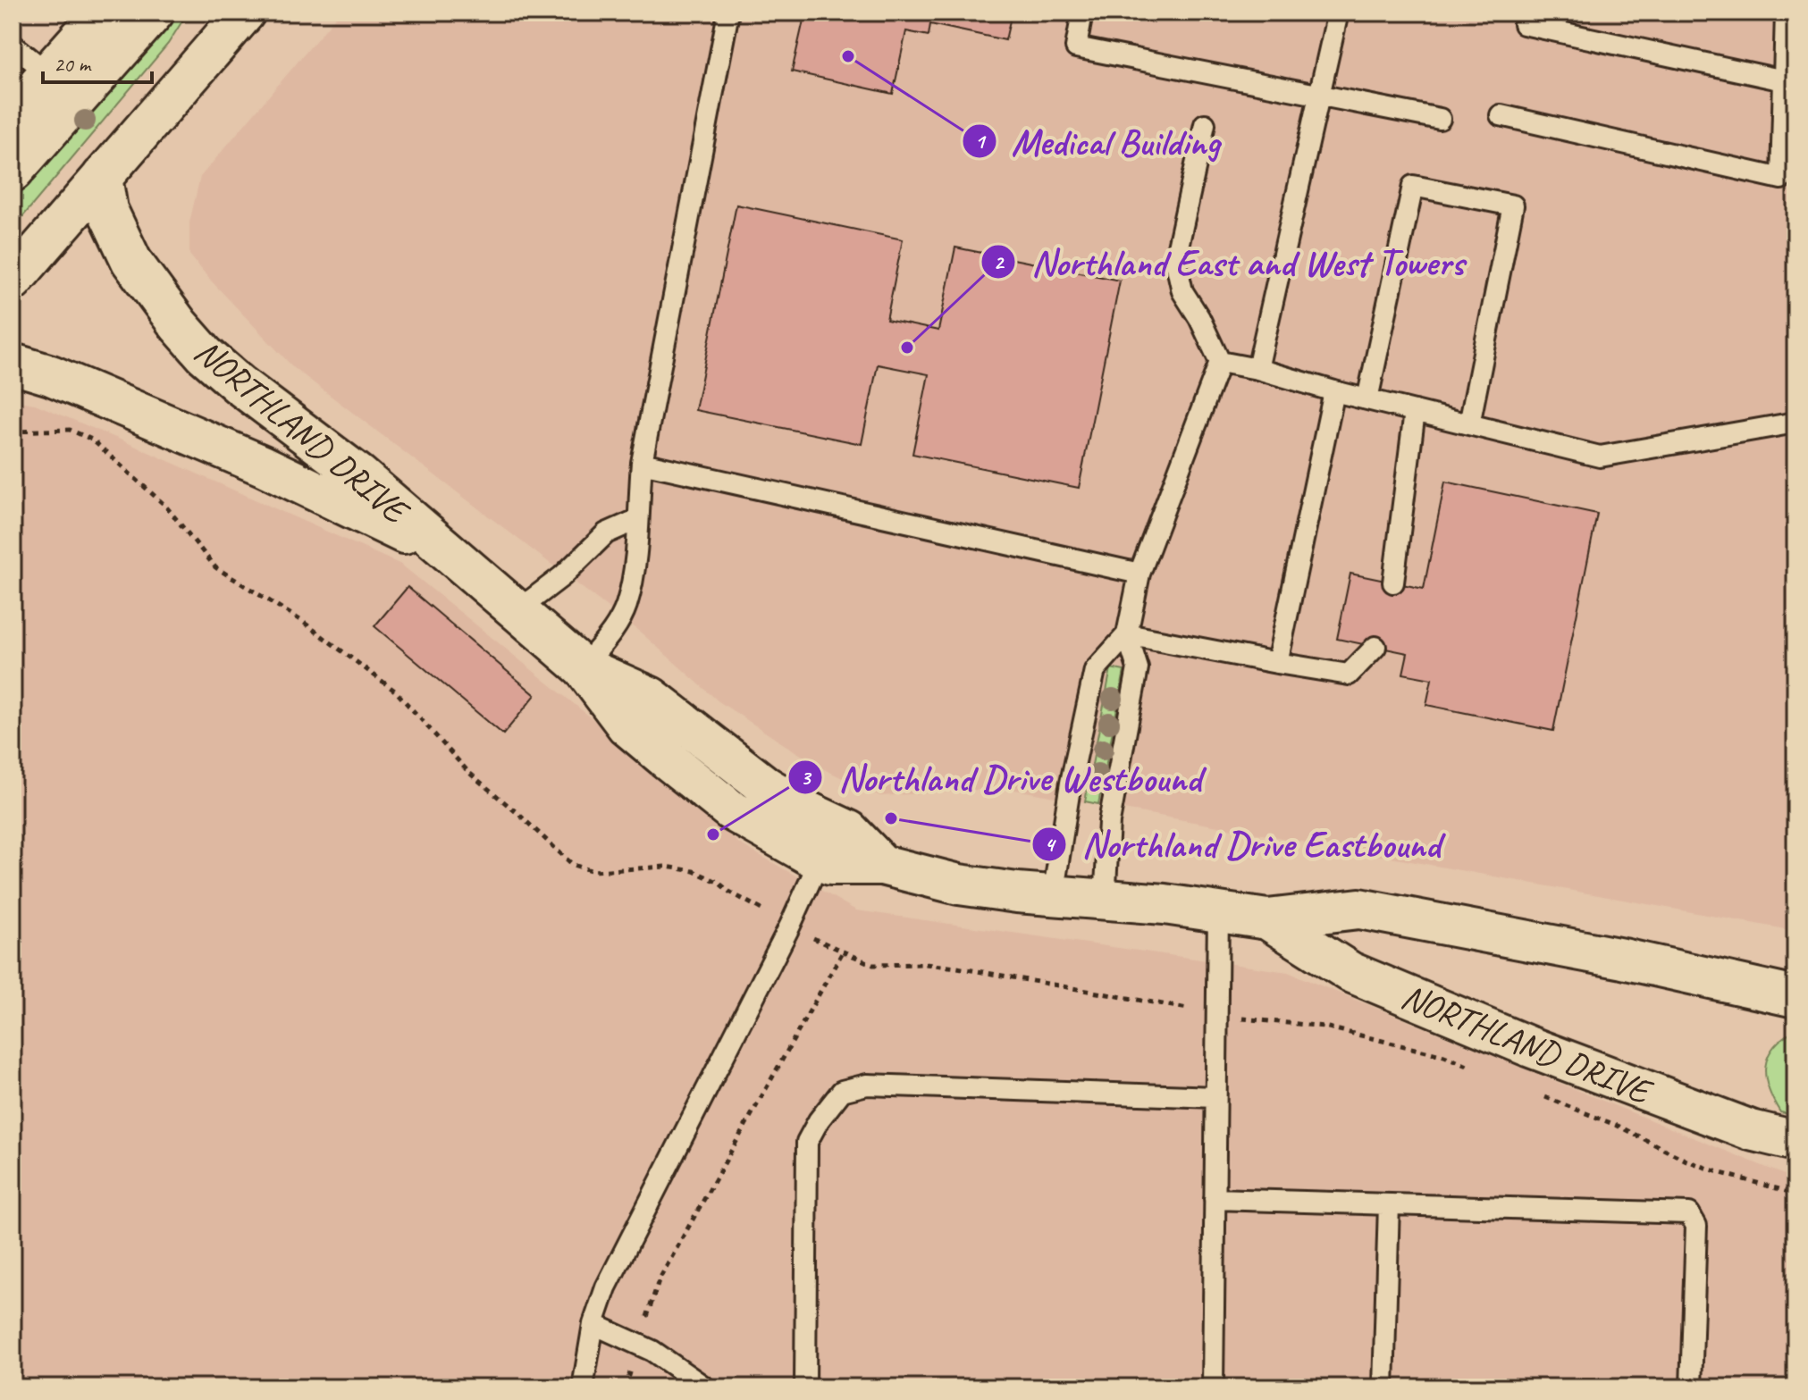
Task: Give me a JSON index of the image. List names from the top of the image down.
{
  "streets": {
    "main road": ["NORTHLAND DRIVE"]
  },
  "places": [
    "Medical Building",
    "Northland East and West Towers",
    "Northland Drive Eastbound",
    "Northland Drive Westbound"
  ],
  "scale_bar": "20 m"
}
